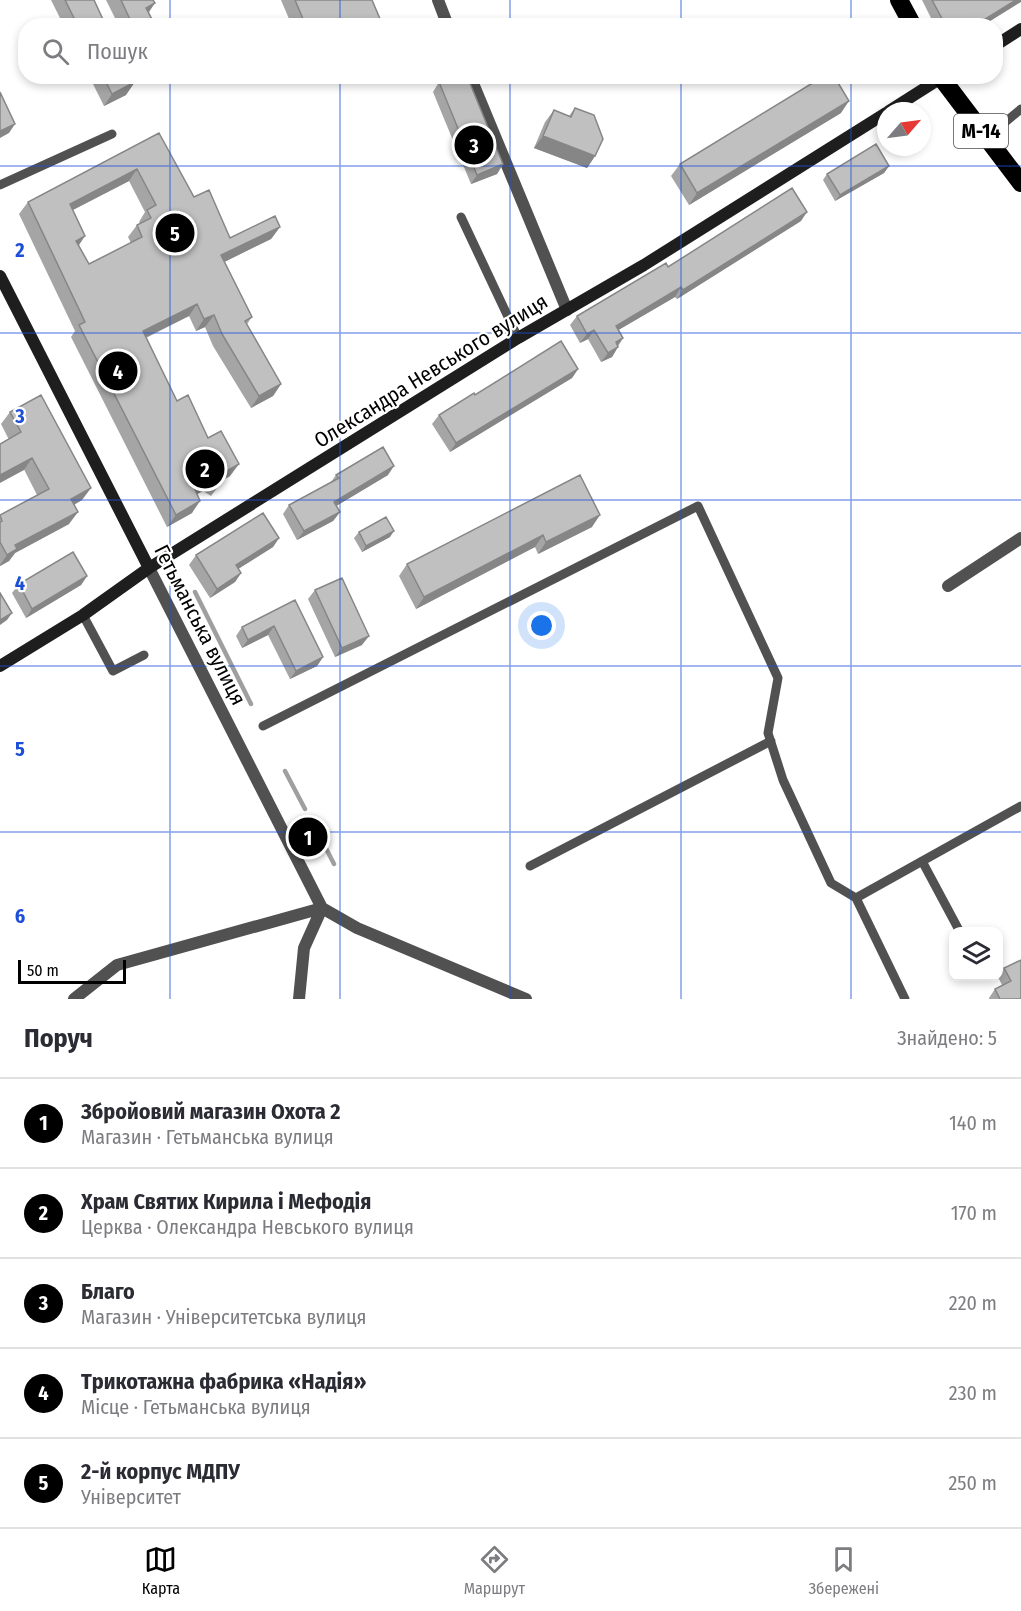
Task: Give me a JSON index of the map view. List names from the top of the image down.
{
  "streets": {
    "highway": ["М-14"],
    "main road": ["Олександра Невського вулиця", "Гетьманська вулиця"]
  },
  "crossings": [
    ["Олександра Невського вулиця", "Гетьманська вулиця"]
  ],
  "scale_bar": "50 m",
  "north": "top right",
  "page": {
    "search": "Пошук",
    "pins": [
      "3",
      "5",
      "4",
      "2",
      "1"
    ],
    "scale": "50 m",
    "heading": ["Поруч", "Знайдено: 5"],
    "list": [
      {
        "mark": "1",
        "name": "Збройовий магазин Охота 2",
        "note": "Магазин · Гетьманська вулиця",
        "value": "140 m"
      },
      {
        "mark": "2",
        "name": "Храм Святих Кирила і Мефодія",
        "note": "Церква · Олександра Невського вулиця",
        "value": "170 m"
      },
      {
        "mark": "3",
        "name": "Благо",
        "note": "Магазин · Університетська вулиця",
        "value": "220 m"
      },
      {
        "mark": "4",
        "name": "Трикотажна фабрика «Надія»",
        "note": "Місце · Гетьманська вулиця",
        "value": "230 m"
      },
      {
        "mark": "5",
        "name": "2-й корпус МДПУ",
        "note": "Університет",
        "value": "250 m"
      }
    ],
    "nav": ["Карта", "Маршрут", "Збережені"]
  },
  "grid": {
    "rows": [
      "2",
      "3",
      "4",
      "5",
      "6"
    ]
  }
}
